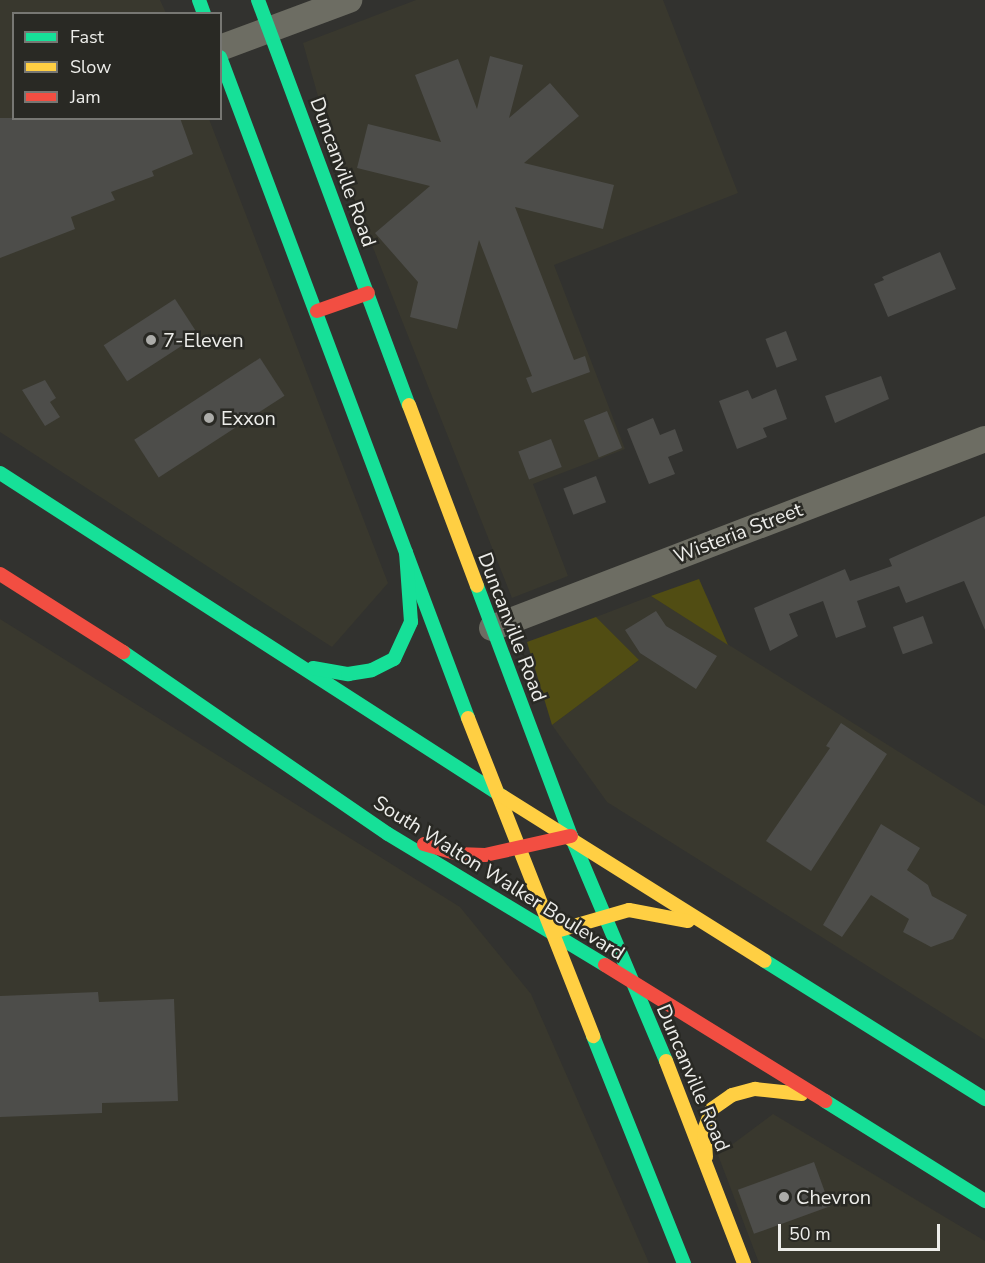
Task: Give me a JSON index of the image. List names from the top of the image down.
{
  "streets": {
    "main road": ["Duncanville Road", "South Walton Walker Boulevard"],
    "street": ["Wisteria Street"]
  },
  "crossings": [
    ["Duncanville Road", "Wisteria Street"],
    ["Duncanville Road", "South Walton Walker Boulevard"]
  ],
  "places": ["7-Eleven", "Exxon", "Chevron"],
  "legend": ["Fast", "Slow", "Jam"],
  "scale_bar": "50 m"
}
